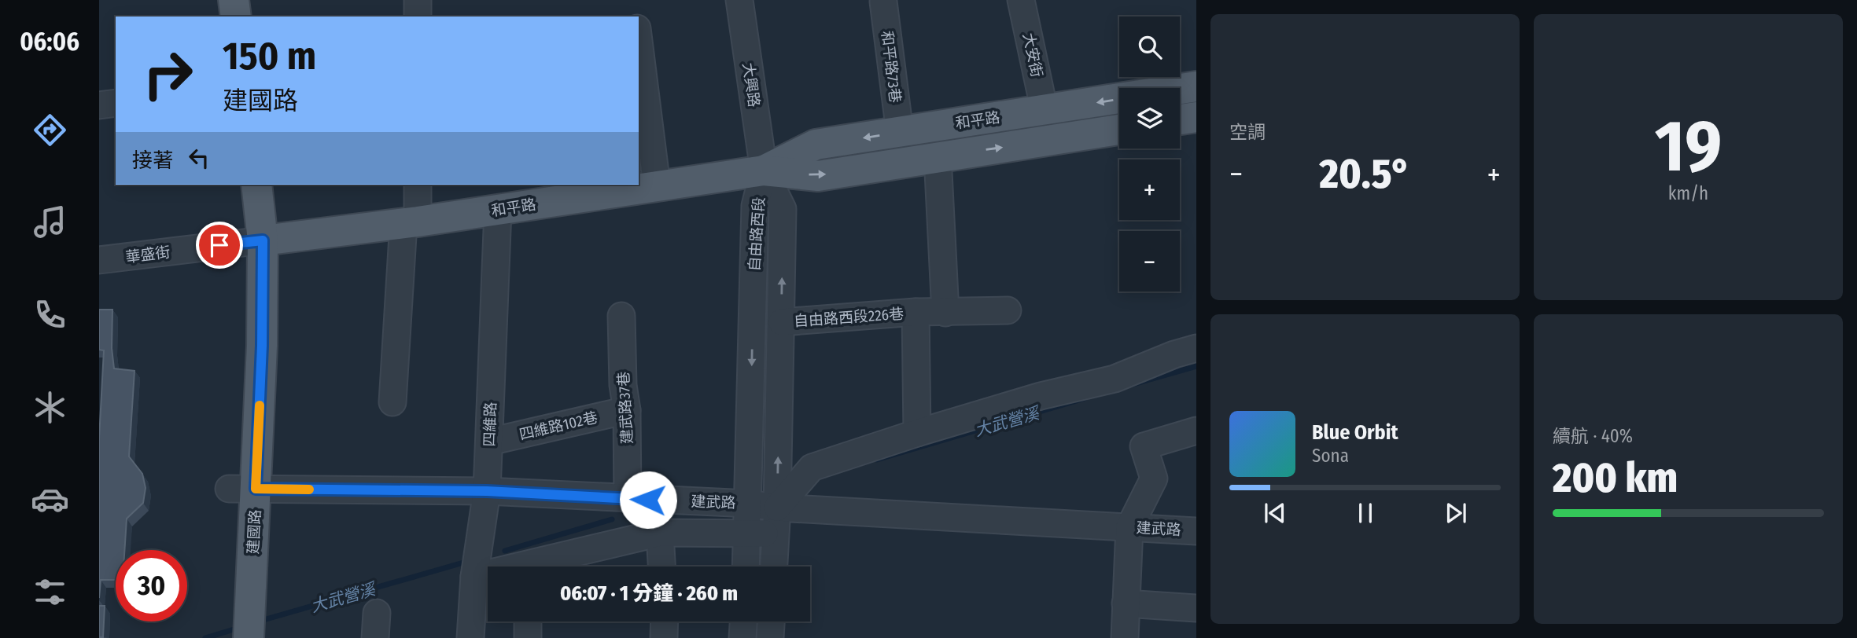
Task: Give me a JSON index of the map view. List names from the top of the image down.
{
  "streets": {
    "main road": ["和平路", "建國路"],
    "street": [
      "大安街",
      "和平路73巷",
      "大興路",
      "自由路西段",
      "華盛街",
      "自由路西段226巷",
      "建武路37巷",
      "四維路",
      "四維路102巷",
      "建武路"
    ]
  },
  "crossings": [
    ["大安街", "和平路"],
    ["和平路73巷", "和平路"],
    ["大興路", "和平路"],
    ["大興路", "自由路西段"],
    ["和平路", "自由路西段"],
    ["和平路", "華盛街"],
    ["和平路", "四維路"],
    ["和平路", "建國路"],
    ["自由路西段", "自由路西段226巷"],
    ["自由路西段", "建武路"],
    ["華盛街", "建國路"],
    ["建武路37巷", "四維路102巷"],
    ["建武路37巷", "建武路"],
    ["四維路", "四維路102巷"],
    ["四維路", "建武路"],
    ["建武路", "建國路"]
  ],
  "water": ["大武營溪"],
  "page": {
    "tabs": "06:06",
    "tile": [
      "空調",
      ["19", "km/h"],
      ["續航 · 40%", "200 km"]
    ],
    "map_buttons": ["+", "−"],
    "turn": ["150 m", "建國路"],
    "then": "接著",
    "heat": ["−", "20.5°", "+"],
    "song": ["Blue Orbit", "Sona"],
    "limit": "30",
    "trip": "06:07 · 1 分鐘 · 260 m"
  }
}
